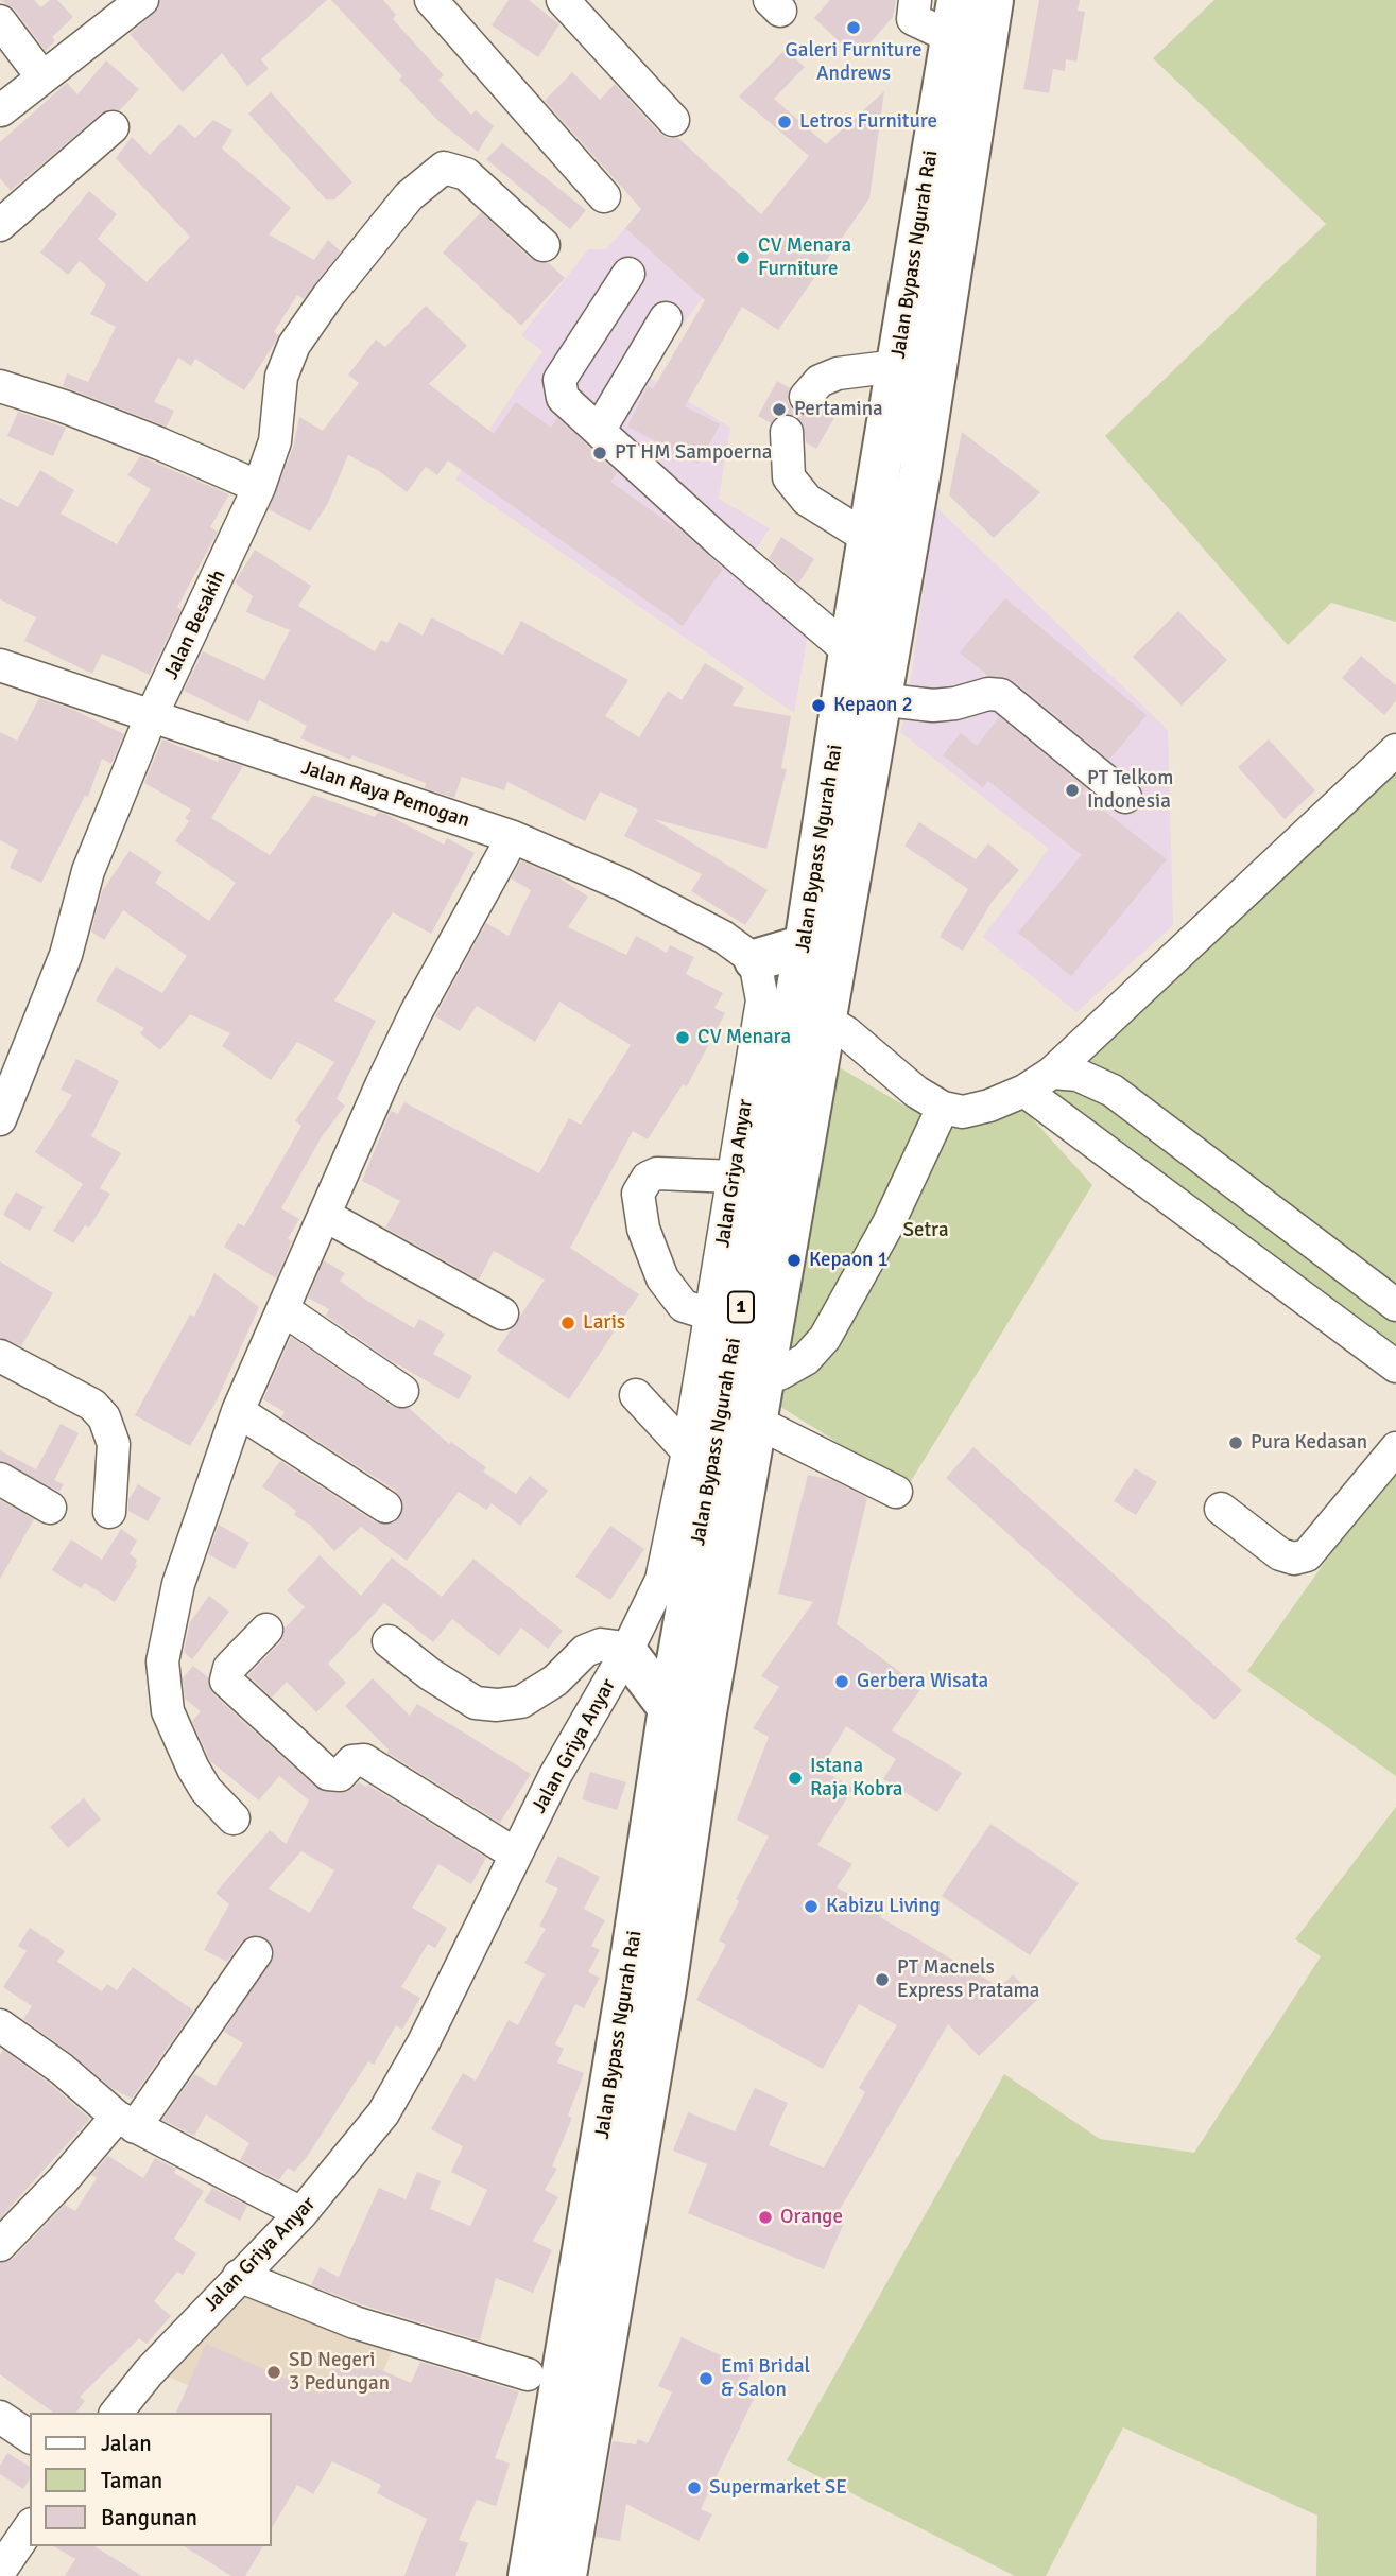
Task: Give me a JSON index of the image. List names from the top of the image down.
{
  "streets": {
    "highway": ["Jalan Bypass Ngurah Rai", "1"],
    "street": ["Jalan Besakih", "Jalan Raya Pemogan", "Jalan Griya Anyar"]
  },
  "crossings": [
    ["Jalan Besakih", "Jalan Raya Pemogan"],
    ["Jalan Raya Pemogan", "Jalan Griya Anyar"]
  ],
  "parks": ["Setra"],
  "places": [
    "Galeri Furniture Andrews",
    "Letros Furniture",
    "CV Menara Furniture",
    "Pertamina",
    "PT HM Sampoerna",
    "Kepaon 2",
    "PT Telkom Indonesia",
    "CV Menara",
    "Kepaon 1",
    "Laris",
    "Pura Kedasan",
    "Gerbera Wisata",
    "Istana Raja Kobra",
    "Kabizu Living",
    "PT Macnels Express Pratama",
    "Orange",
    "SD Negeri 3 Pedungan",
    "Emi Bridal & Salon",
    "Supermarket SE"
  ],
  "legend": ["Jalan", "Taman", "Bangunan"]
}
